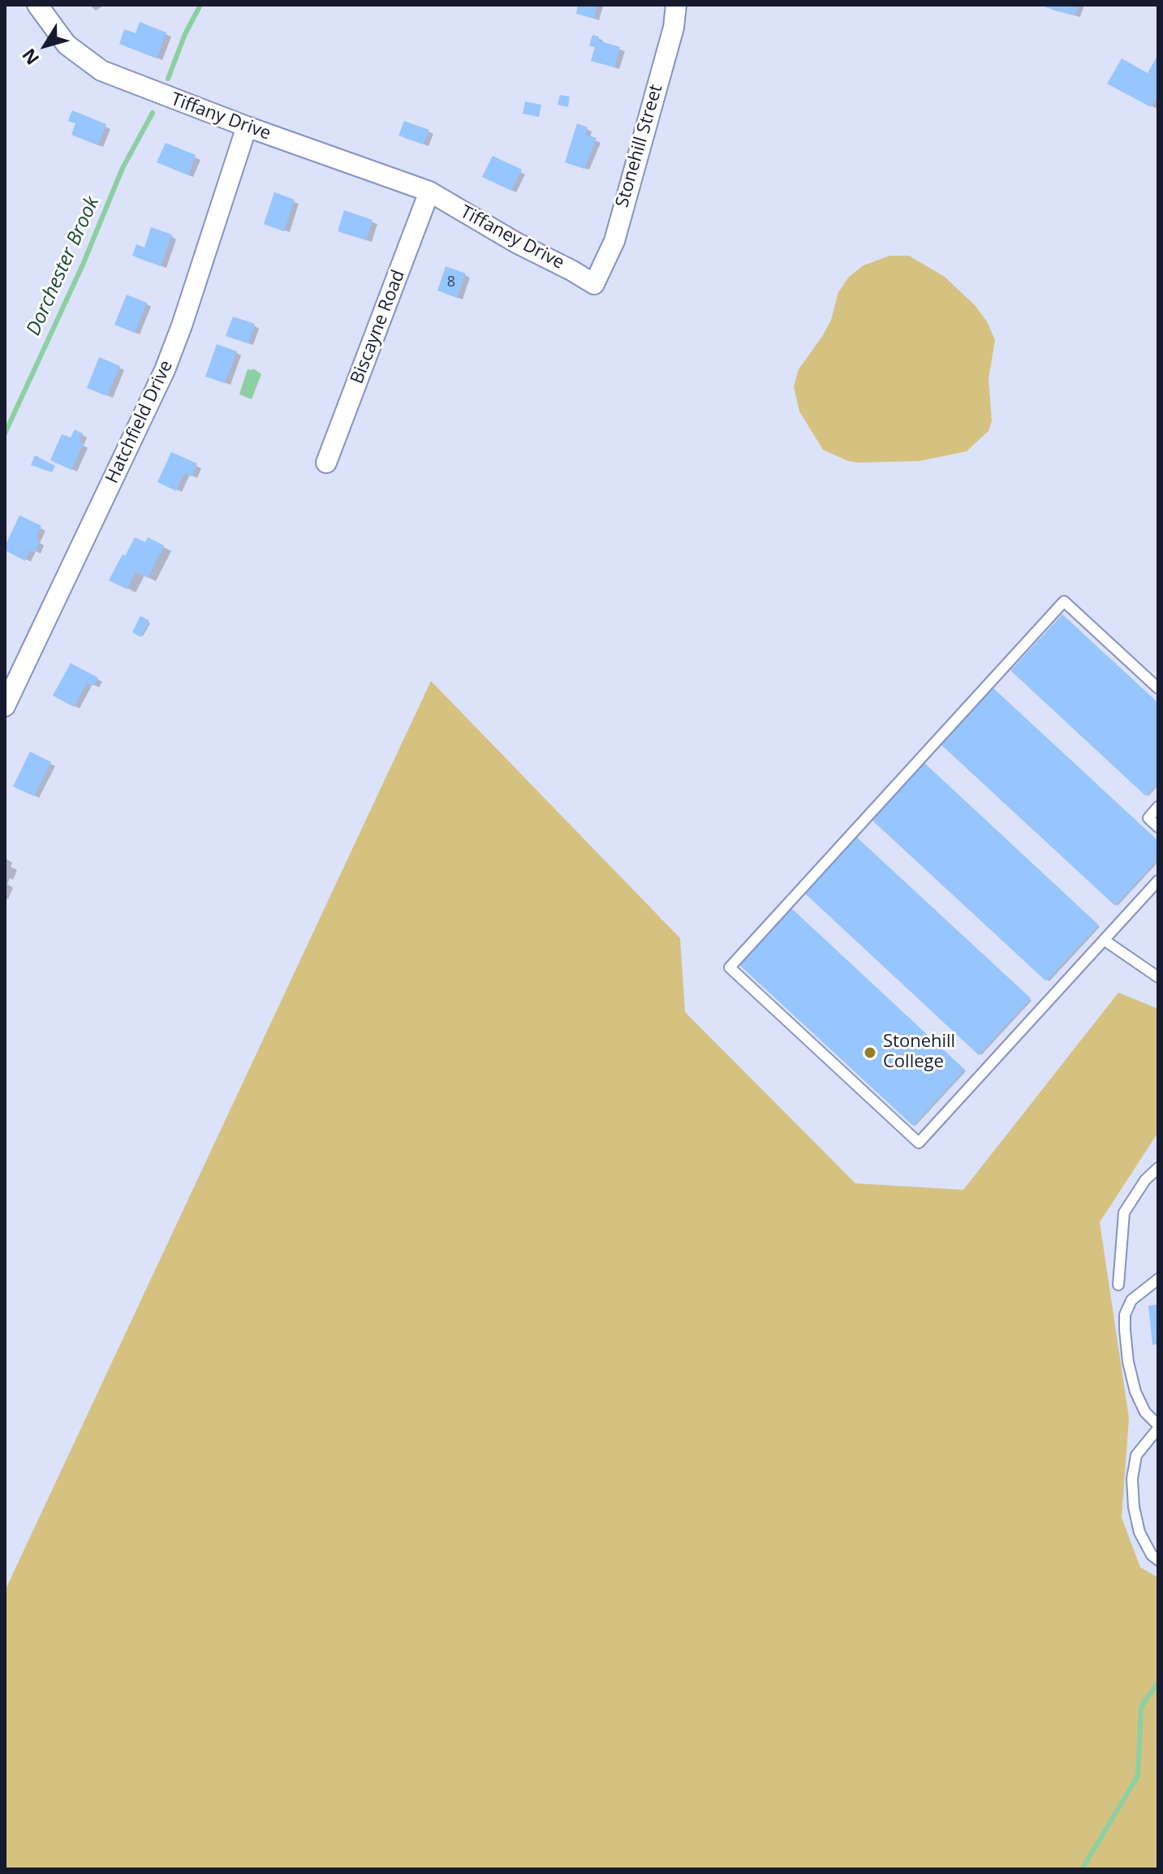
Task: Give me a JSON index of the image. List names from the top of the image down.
{
  "streets": {
    "street": [
      "Tiffany Drive",
      "Stonehill Street",
      "Tiffaney Drive",
      "Biscayne Road",
      "Hatchfield Drive"
    ]
  },
  "crossings": [
    ["Tiffany Drive", "Tiffaney Drive"],
    ["Tiffany Drive", "Biscayne Road"],
    ["Tiffany Drive", "Hatchfield Drive"],
    ["Stonehill Street", "Tiffaney Drive"],
    ["Tiffaney Drive", "Biscayne Road"]
  ],
  "water": ["Dorchester Brook"],
  "places": ["Stonehill College"],
  "house_numbers": ["8"],
  "north": "bottom left"
}
